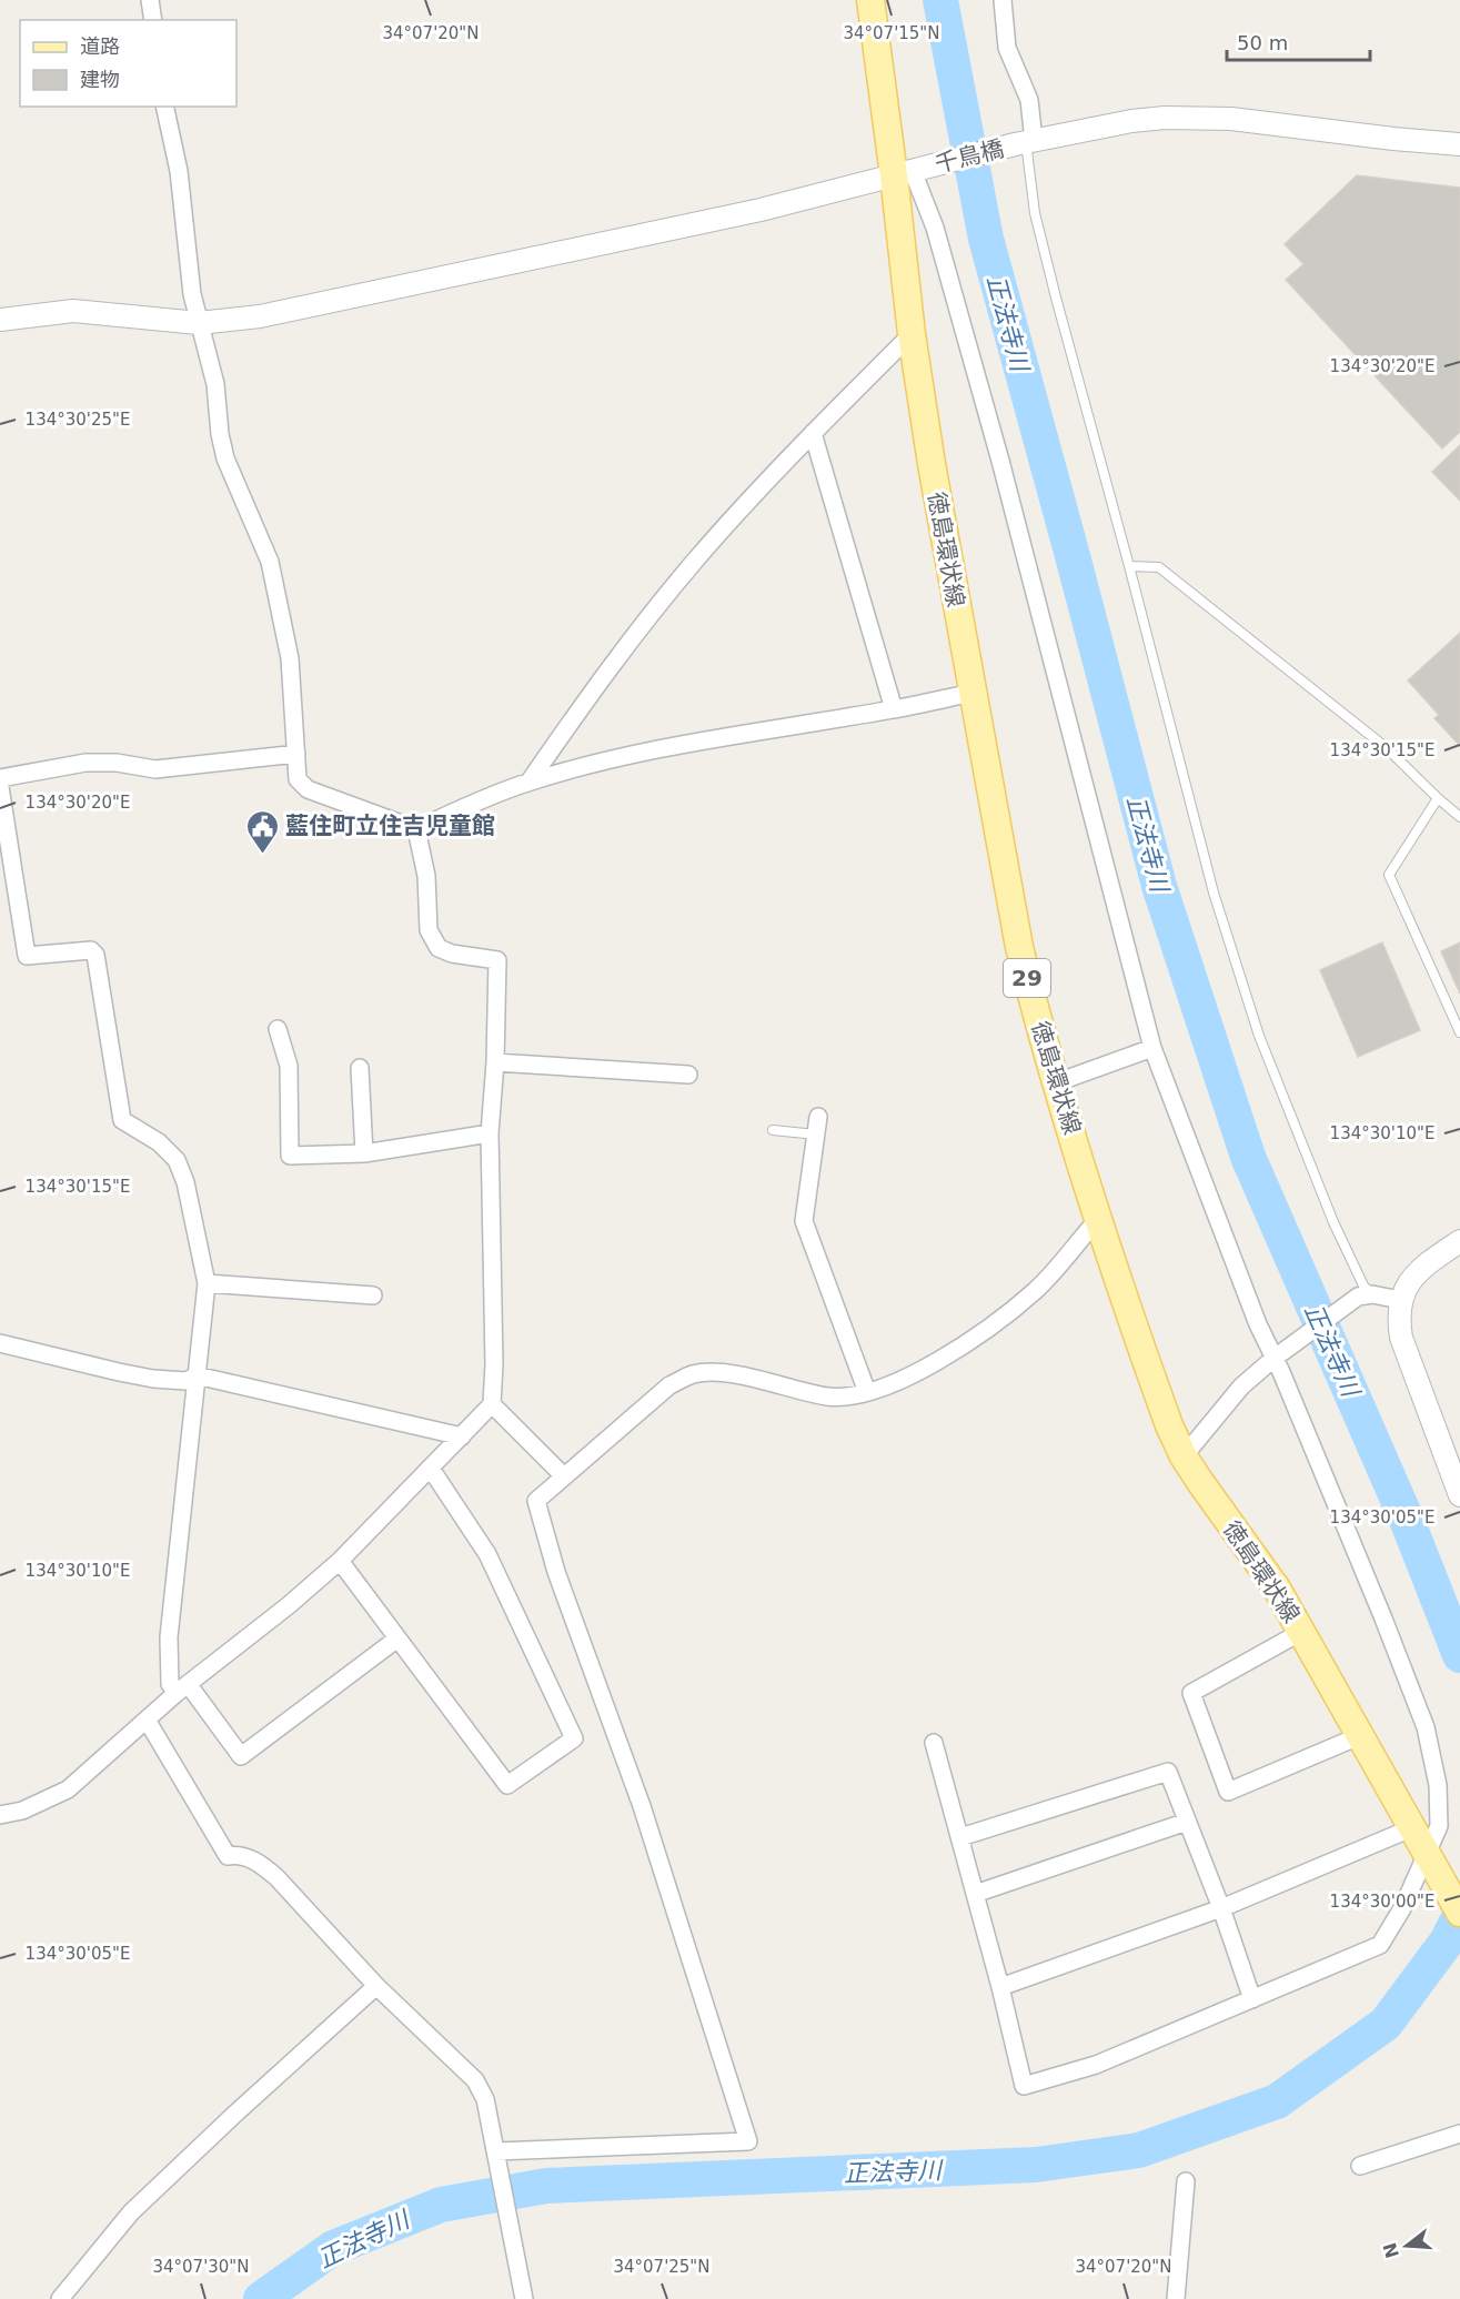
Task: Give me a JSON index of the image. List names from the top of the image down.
{
  "streets": {
    "main road": ["徳島環状線", "29"],
    "street": ["千鳥橋"]
  },
  "crossings": [
    ["千鳥橋", "徳島環状線"]
  ],
  "water": ["正法寺川"],
  "places": {
    "public building": ["藍住町立住吉児童館"]
  },
  "legend": ["道路", "建物"],
  "scale_bar": "50 m",
  "north": "left",
  "coordinates": [
    "34°07'20\"N",
    "34°07'15\"N",
    "134°30'20\"E",
    "134°30'25\"E",
    "134°30'15\"E",
    "134°30'10\"E",
    "134°30'05\"E",
    "134°30'00\"E",
    "34°07'30\"N",
    "34°07'25\"N"
  ]
}
